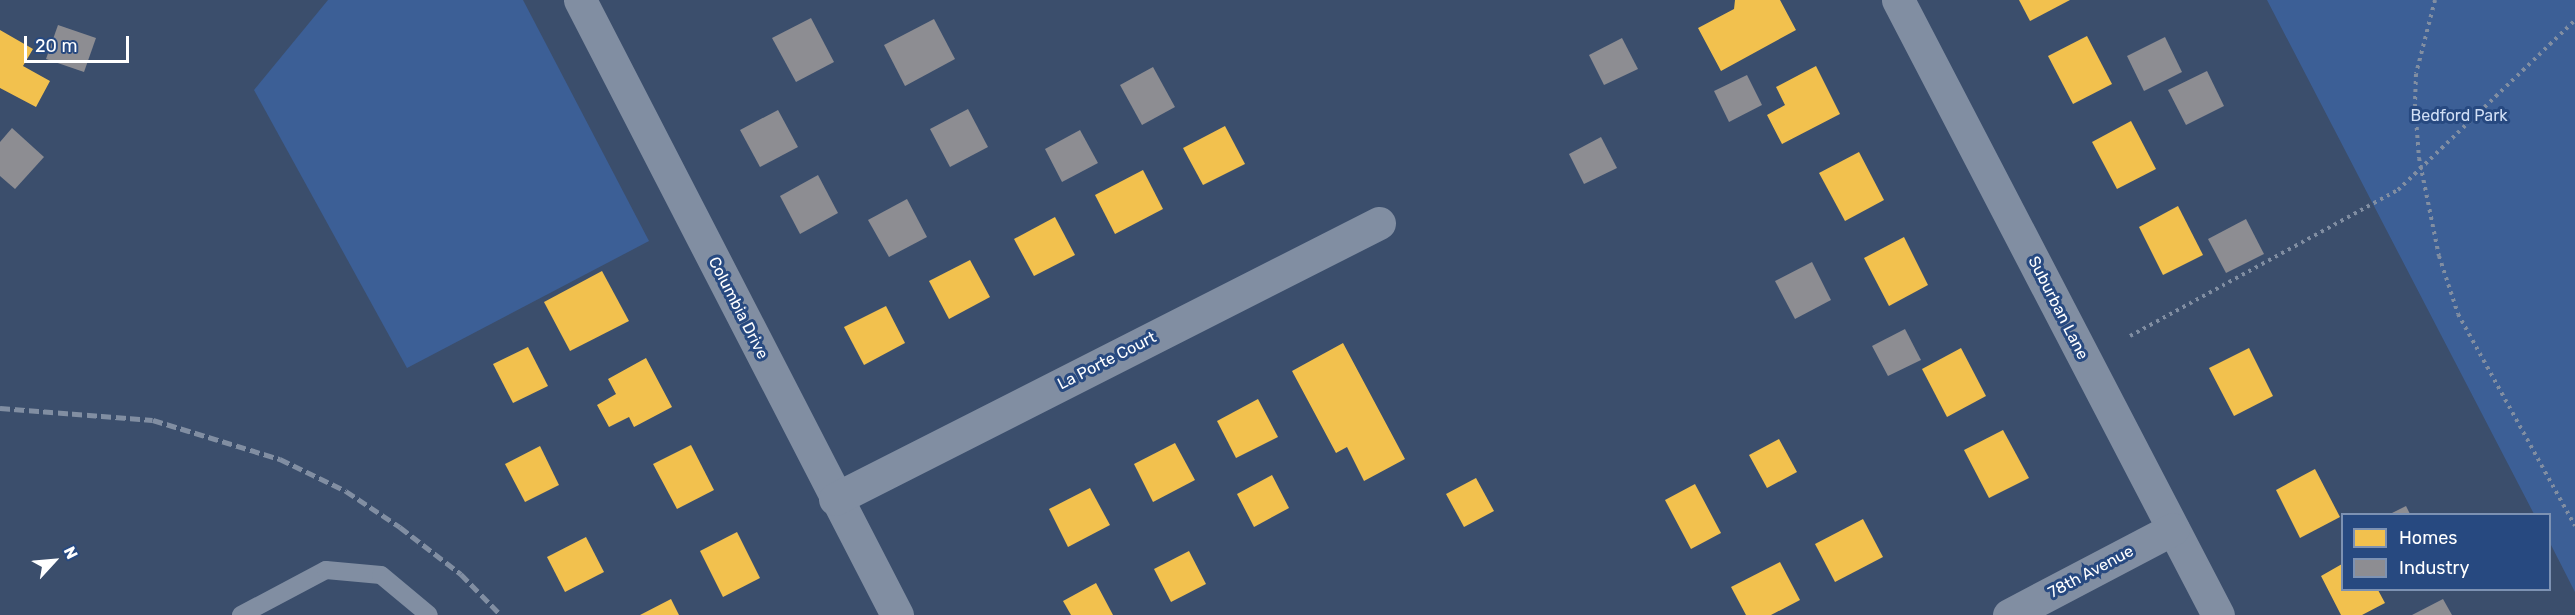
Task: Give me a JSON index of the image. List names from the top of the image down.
{
  "streets": {
    "street": [
      "Columbia Drive",
      "Suburban Lane",
      "La Porte Court",
      "78th Avenue"
    ]
  },
  "crossings": [
    ["Columbia Drive", "La Porte Court"],
    ["Suburban Lane", "78th Avenue"]
  ],
  "parks": ["Bedford Park"],
  "legend": ["Homes", "Industry"],
  "scale_bar": "20 m",
  "north": "top right"
}
